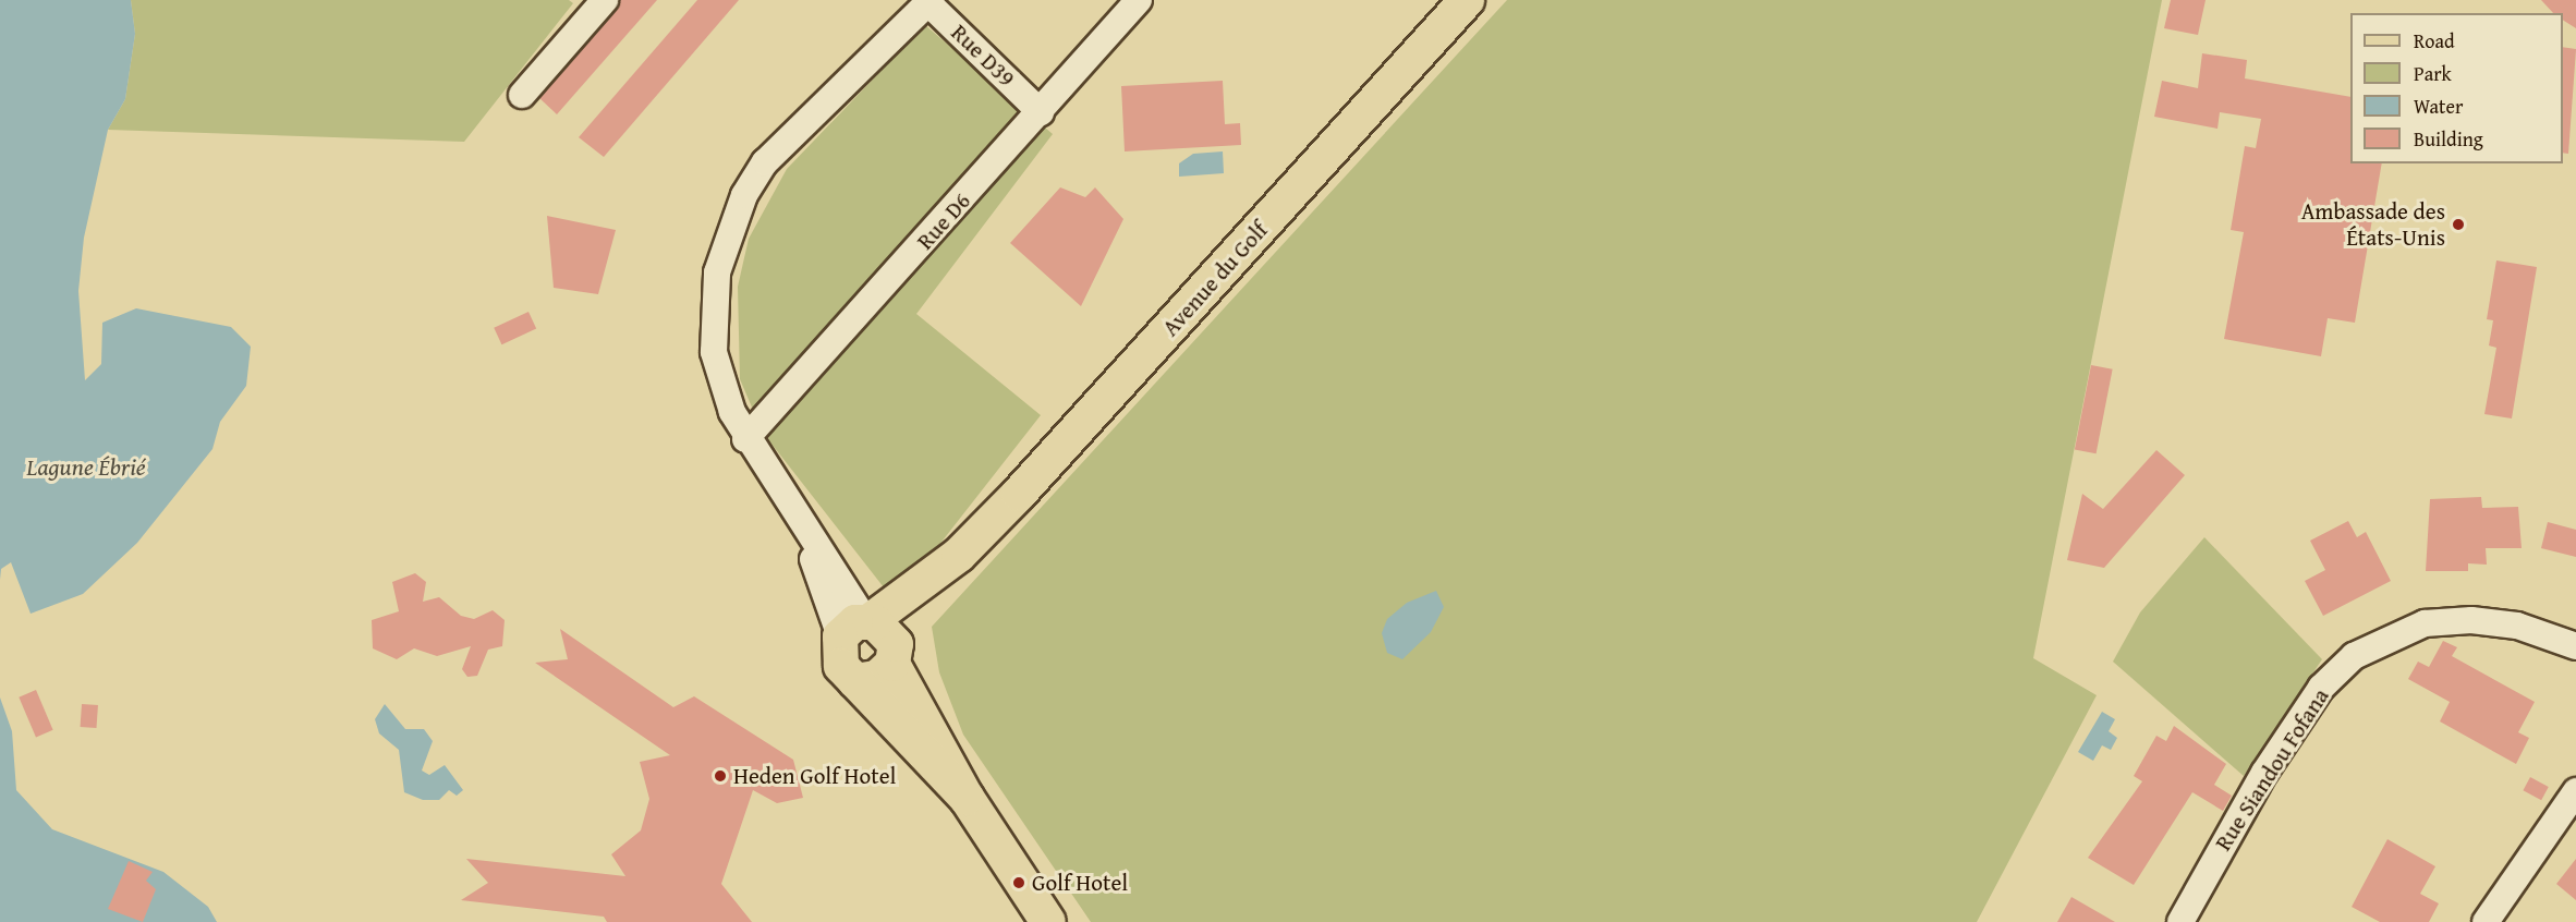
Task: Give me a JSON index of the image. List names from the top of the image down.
{
  "streets": {
    "main road": ["Avenue du Golf"],
    "street": ["Rue D39", "Rue D6", "Rue Siandou Fofana"]
  },
  "crossings": [
    ["Rue D39", "Rue D6"]
  ],
  "water": ["Lagune Ébrié"],
  "places": ["Ambassade des États-Unis", "Heden Golf Hotel", "Golf Hotel"],
  "legend": [
    "Road",
    "Park",
    "Water",
    "Building"
  ]
}
